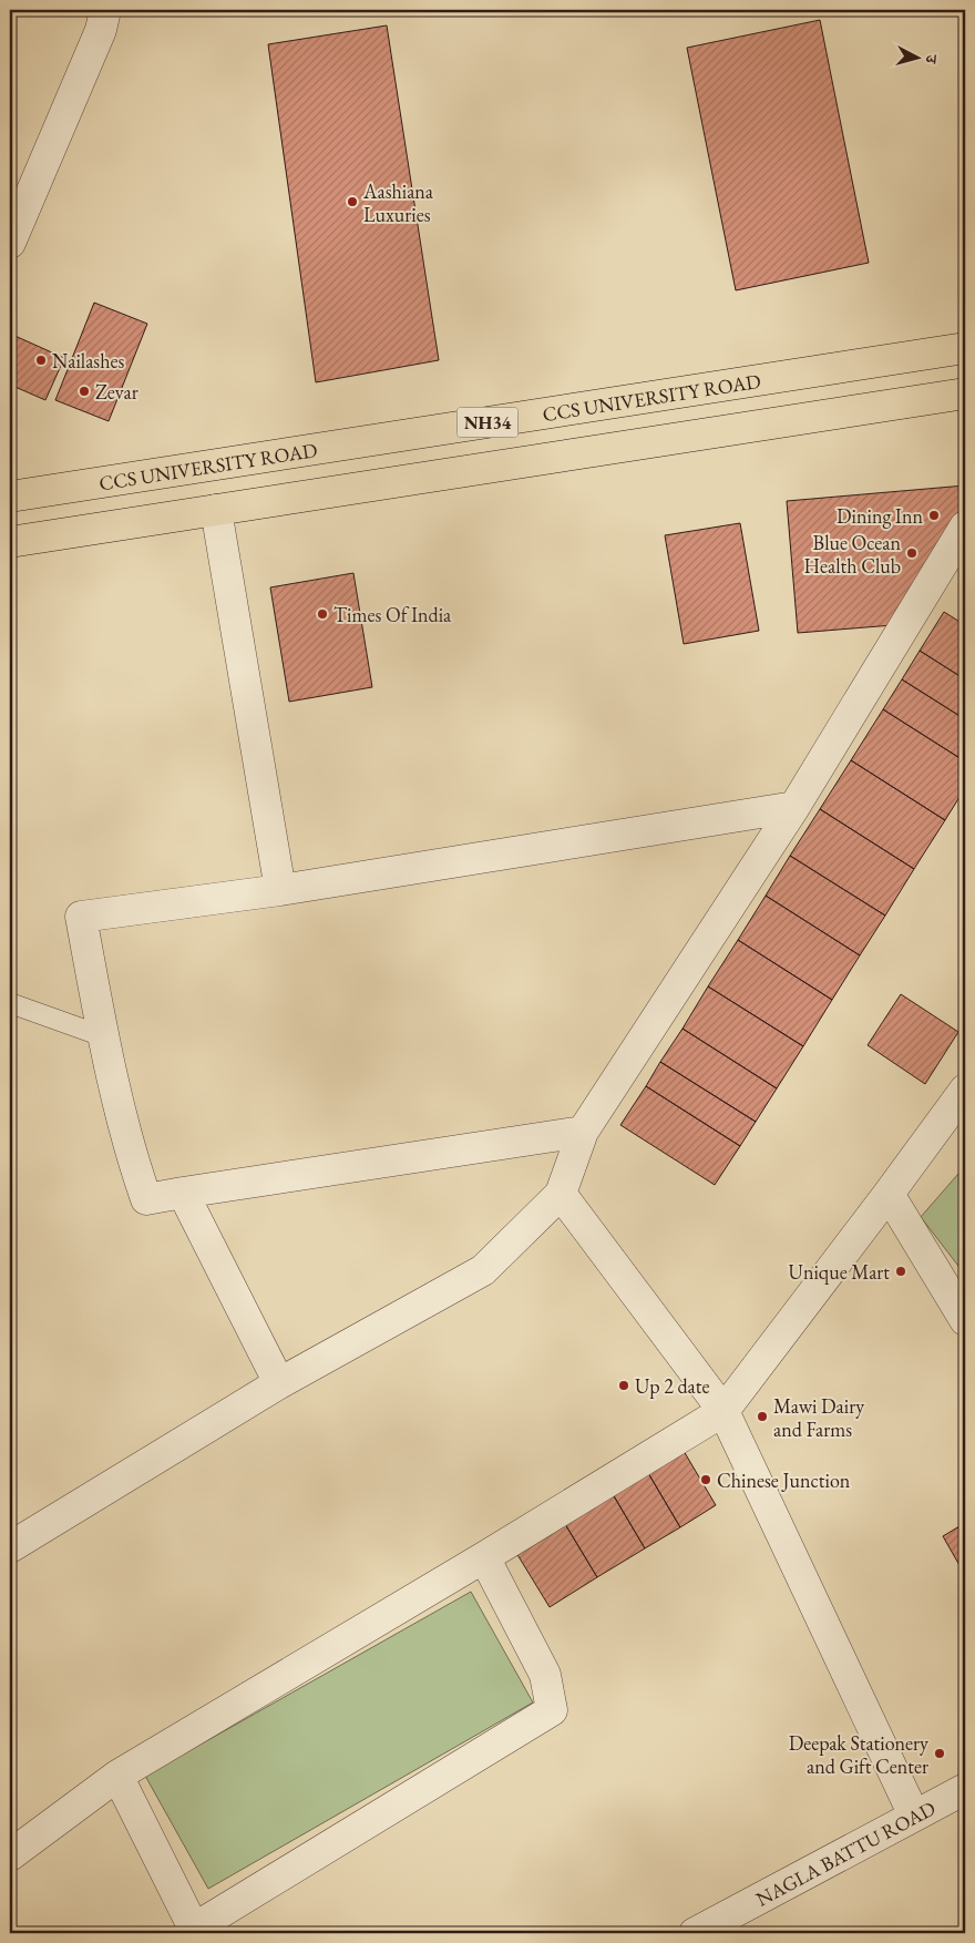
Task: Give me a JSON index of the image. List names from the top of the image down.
{
  "streets": {
    "highway": ["CCS UNIVERSITY ROAD", "NH34"],
    "street": ["NAGLA BATTU ROAD"]
  },
  "places": [
    "Aashiana Luxuries",
    "Nailashes",
    "Zevar",
    "Dining Inn",
    "Blue Ocean Health Club",
    "Times Of India",
    "Unique Mart",
    "Up 2 date",
    "Mawi Dairy and Farms",
    "Chinese Junction",
    "Deepak Stationery and Gift Center"
  ],
  "north": "right"
}
